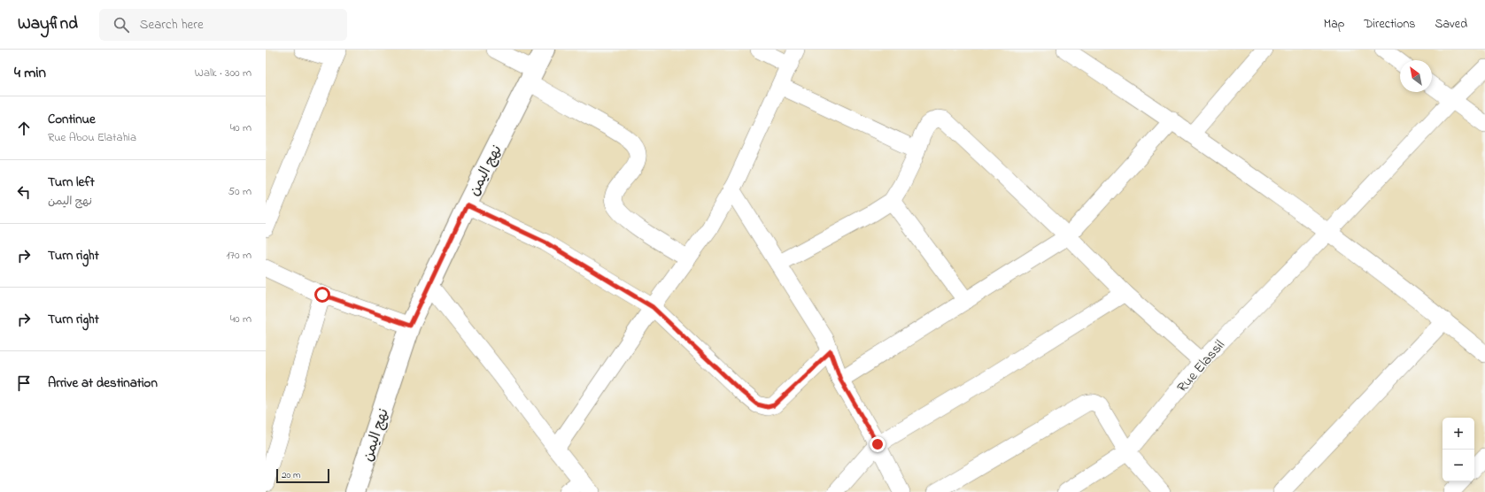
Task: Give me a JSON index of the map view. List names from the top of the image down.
{
  "streets": {
    "street": ["نهج اليمن", "Rue Elassil"]
  },
  "scale_bar": "20 m",
  "north": "top left",
  "page": {
    "header": "Wayfind",
    "search": "Search here",
    "nav": ["Map", "Directions", "Saved"],
    "heading": ["4 min", "Walk · 300 m"],
    "list": [
      ["Continue", "Rue Abou Elatahia", "40 m"],
      ["Turn left", "نهج اليمن", "50 m"],
      ["Turn right", "170 m"],
      ["Turn right", "40 m"],
      "Arrive at destination"
    ],
    "map_buttons": ["+", "−"],
    "scale": "20 m"
  }
}
